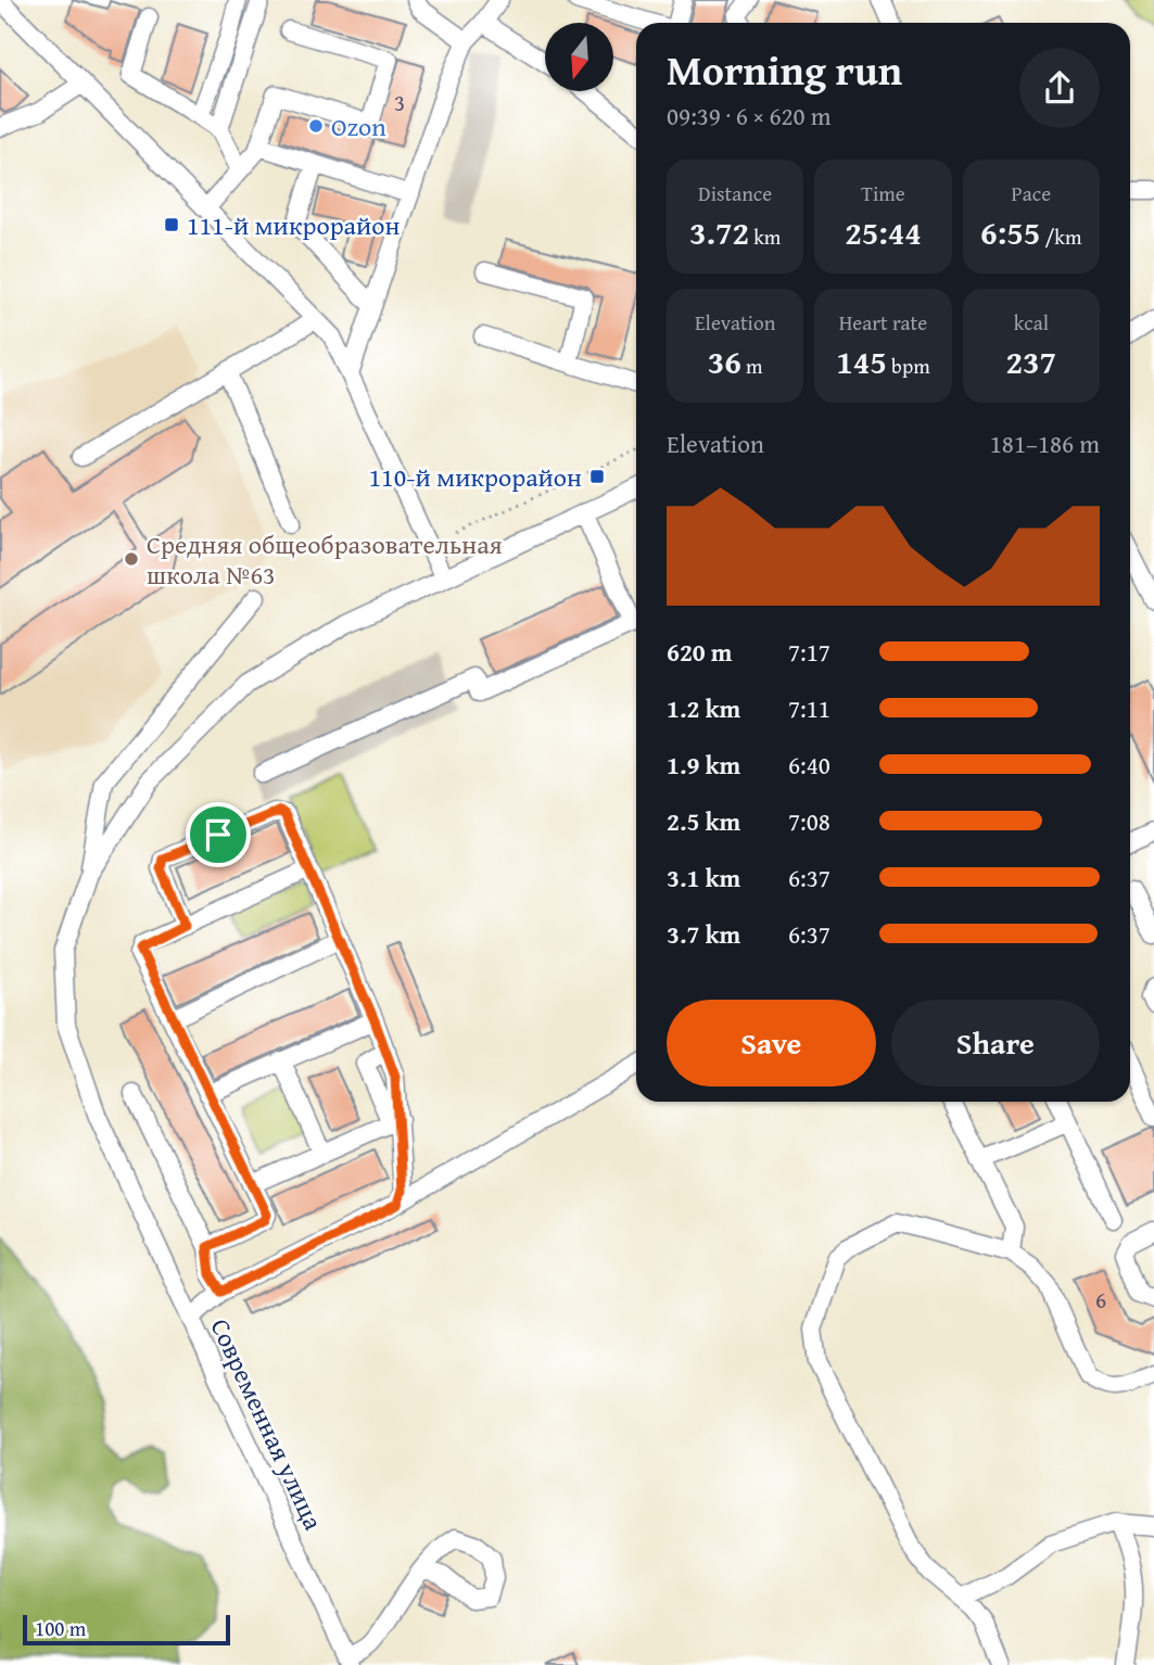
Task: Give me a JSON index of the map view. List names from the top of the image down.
{
  "streets": {
    "street": ["Современная улица"]
  },
  "places": {
    "other": ["Ozon", "Средняя общеобразовательная школа №63"],
    "transit": ["111-й микрорайон", "110-й микрорайон"]
  },
  "house_numbers": ["3", "6"],
  "scale_bar": "100 m",
  "north": "bottom",
  "page": {
    "heading": ["Morning run", "09:39 · 6 × 620 m"],
    "stats": [
      ["Distance", "3.72 km"],
      ["Time", "25:44"],
      ["Pace", "6:55 /km"],
      ["Elevation", "36 m"],
      ["Heart rate", "145 bpm"],
      ["kcal", "237"]
    ],
    "chart": ["Elevation", "181–186 m"],
    "list": [
      {
        "name": "620 m",
        "note": "7:17"
      },
      {
        "name": "1.2 km",
        "note": "7:11"
      },
      {
        "name": "1.9 km",
        "note": "6:40"
      },
      {
        "name": "2.5 km",
        "note": "7:08"
      },
      {
        "name": "3.1 km",
        "note": "6:37"
      },
      {
        "name": "3.7 km",
        "note": "6:37"
      }
    ],
    "buttons": ["Save", "Share"],
    "scale": "100 m"
  }
}
